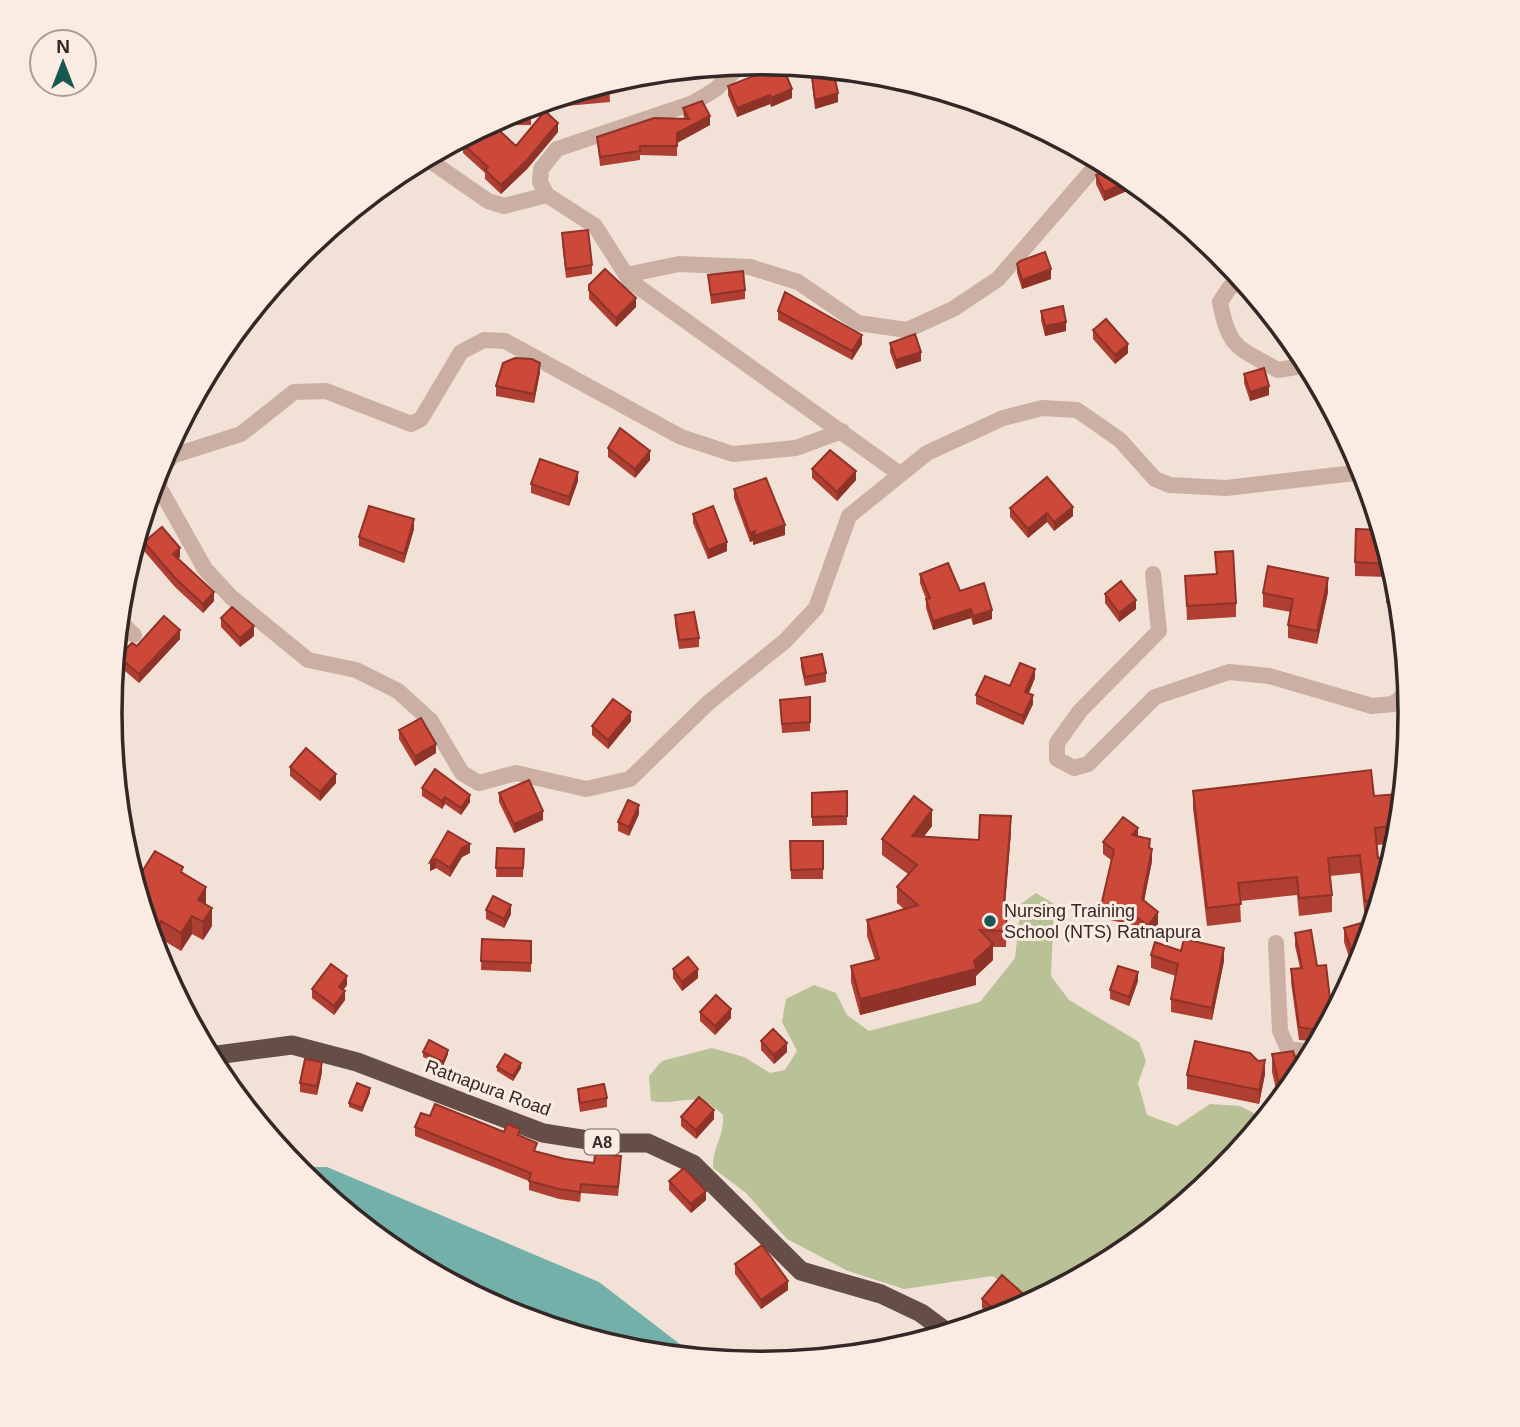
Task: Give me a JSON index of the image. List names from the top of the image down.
{
  "streets": {
    "highway": ["Ratnapura Road", "A8"]
  },
  "places": ["Nursing Training School (NTS) Ratnapura"],
  "north": "top"
}
